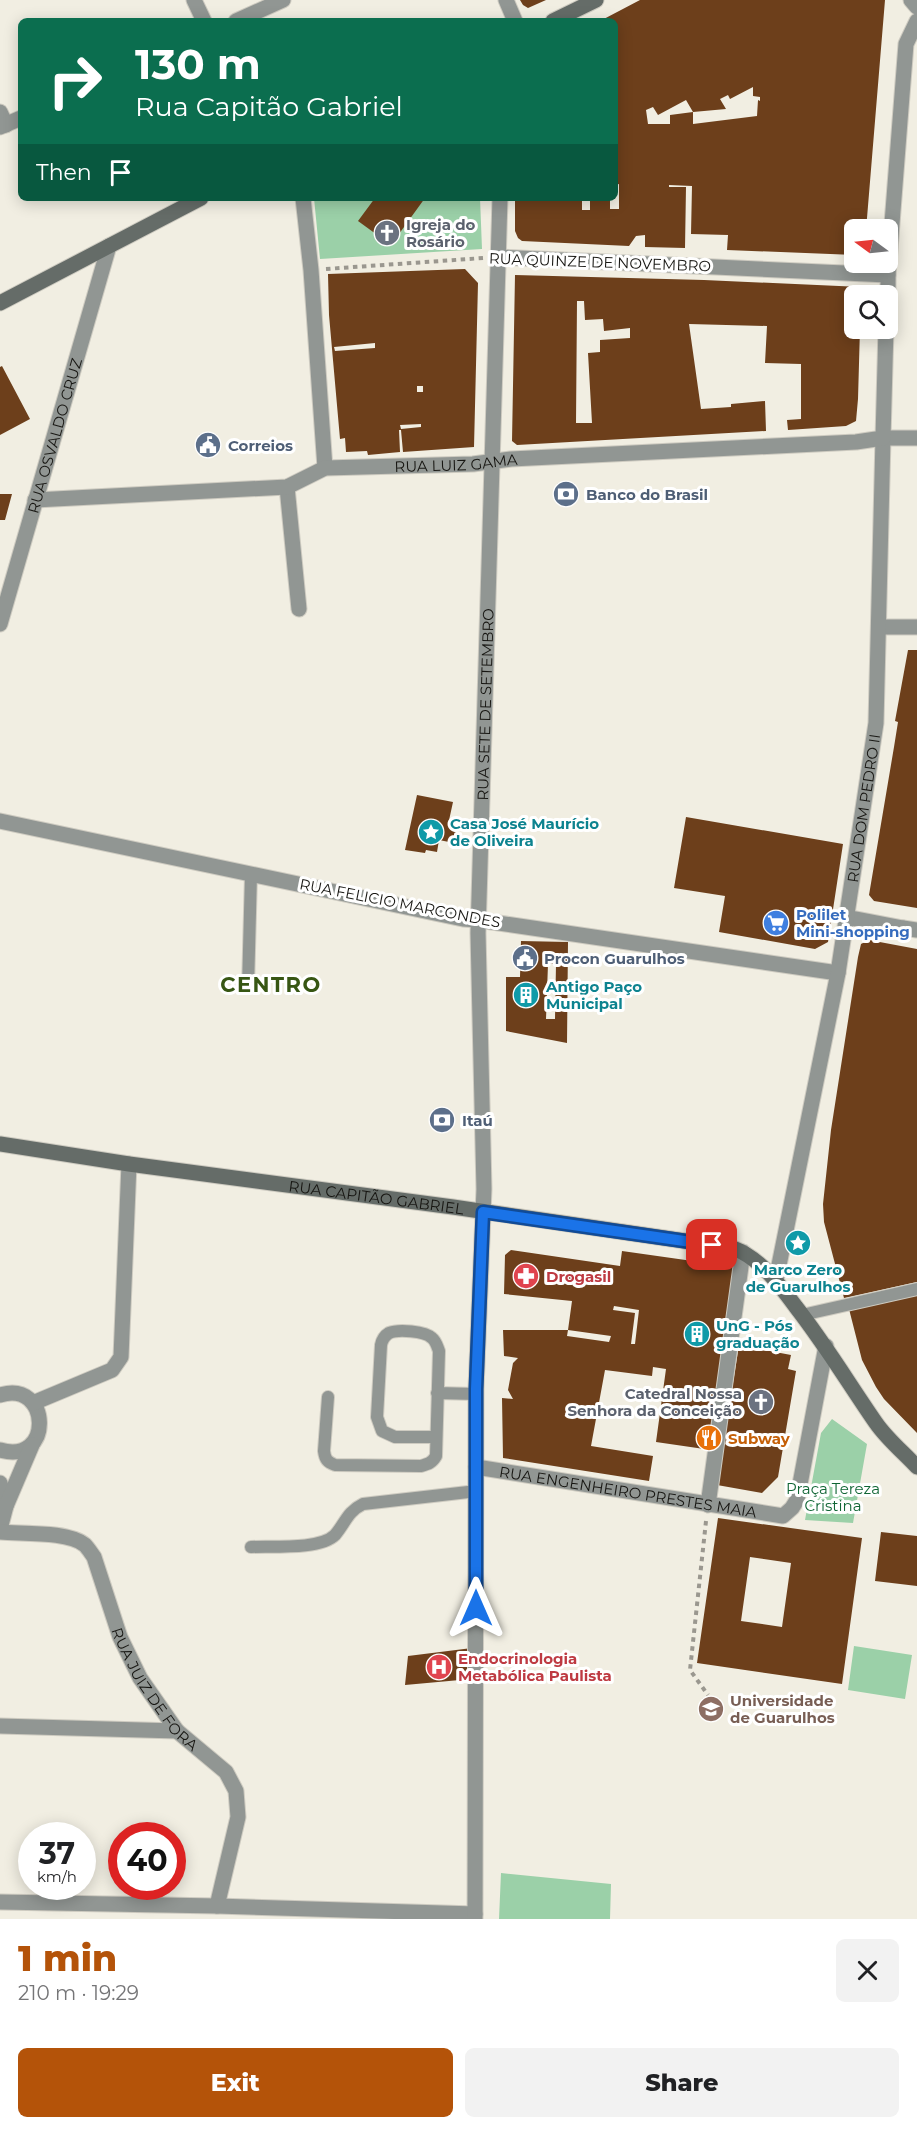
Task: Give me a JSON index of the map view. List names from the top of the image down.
{
  "streets": {
    "main road": ["RUA CAPITÃO GABRIEL"],
    "street": [
      "RUA QUINZE DE NOVEMBRO",
      "RUA OSVALDO CRUZ",
      "RUA LUIZ GAMA",
      "RUA SETE DE SETEMBRO",
      "RUA DOM PEDRO II",
      "RUA FELICIO MARCONDES",
      "RUA ENGENHEIRO PRESTES MAIA",
      "RUA JUIZ DE FORA"
    ]
  },
  "crossings": [
    ["RUA QUINZE DE NOVEMBRO", "RUA SETE DE SETEMBRO"],
    ["RUA OSVALDO CRUZ", "RUA LUIZ GAMA"],
    ["RUA LUIZ GAMA", "RUA SETE DE SETEMBRO"],
    ["RUA LUIZ GAMA", "RUA DOM PEDRO II"],
    ["RUA SETE DE SETEMBRO", "RUA FELICIO MARCONDES"],
    ["RUA SETE DE SETEMBRO", "RUA CAPITÃO GABRIEL"],
    ["RUA SETE DE SETEMBRO", "RUA ENGENHEIRO PRESTES MAIA"],
    ["RUA DOM PEDRO II", "RUA FELICIO MARCONDES"],
    ["RUA DOM PEDRO II", "RUA CAPITÃO GABRIEL"],
    ["RUA CAPITÃO GABRIEL", "RUA ENGENHEIRO PRESTES MAIA"]
  ],
  "districts": ["CENTRO"],
  "parks": ["Praça Tereza Cristina"],
  "places": {
    "church": ["Igreja do Rosário", "Catedral Nossa Senhora da Conceição"],
    "public building": ["Correios", "Procon Guarulhos"],
    "bank": ["Banco do Brasil", "Itaú"],
    "place": ["Casa José Maurício de Oliveira", "Marco Zero de Guarulhos"],
    "supermarket": ["Polilet Mini-shopping"],
    "building": ["Antigo Paço Municipal", "UnG - Pós graduação"],
    "pharmacy": ["Drogasil"],
    "restaurant": ["Subway"],
    "hospital": ["Endocrinologia Metabólica Paulista"],
    "school or university": ["Universidade de Guarulhos"]
  },
  "north": "left",
  "page": {
    "turn": ["130 m", "Rua Capitão Gabriel"],
    "then": "Then",
    "speed": "37 km/h",
    "limit": "40",
    "heading": ["1 min", "210 m · 19:29"],
    "buttons": ["Exit", "Share"]
  }
}
